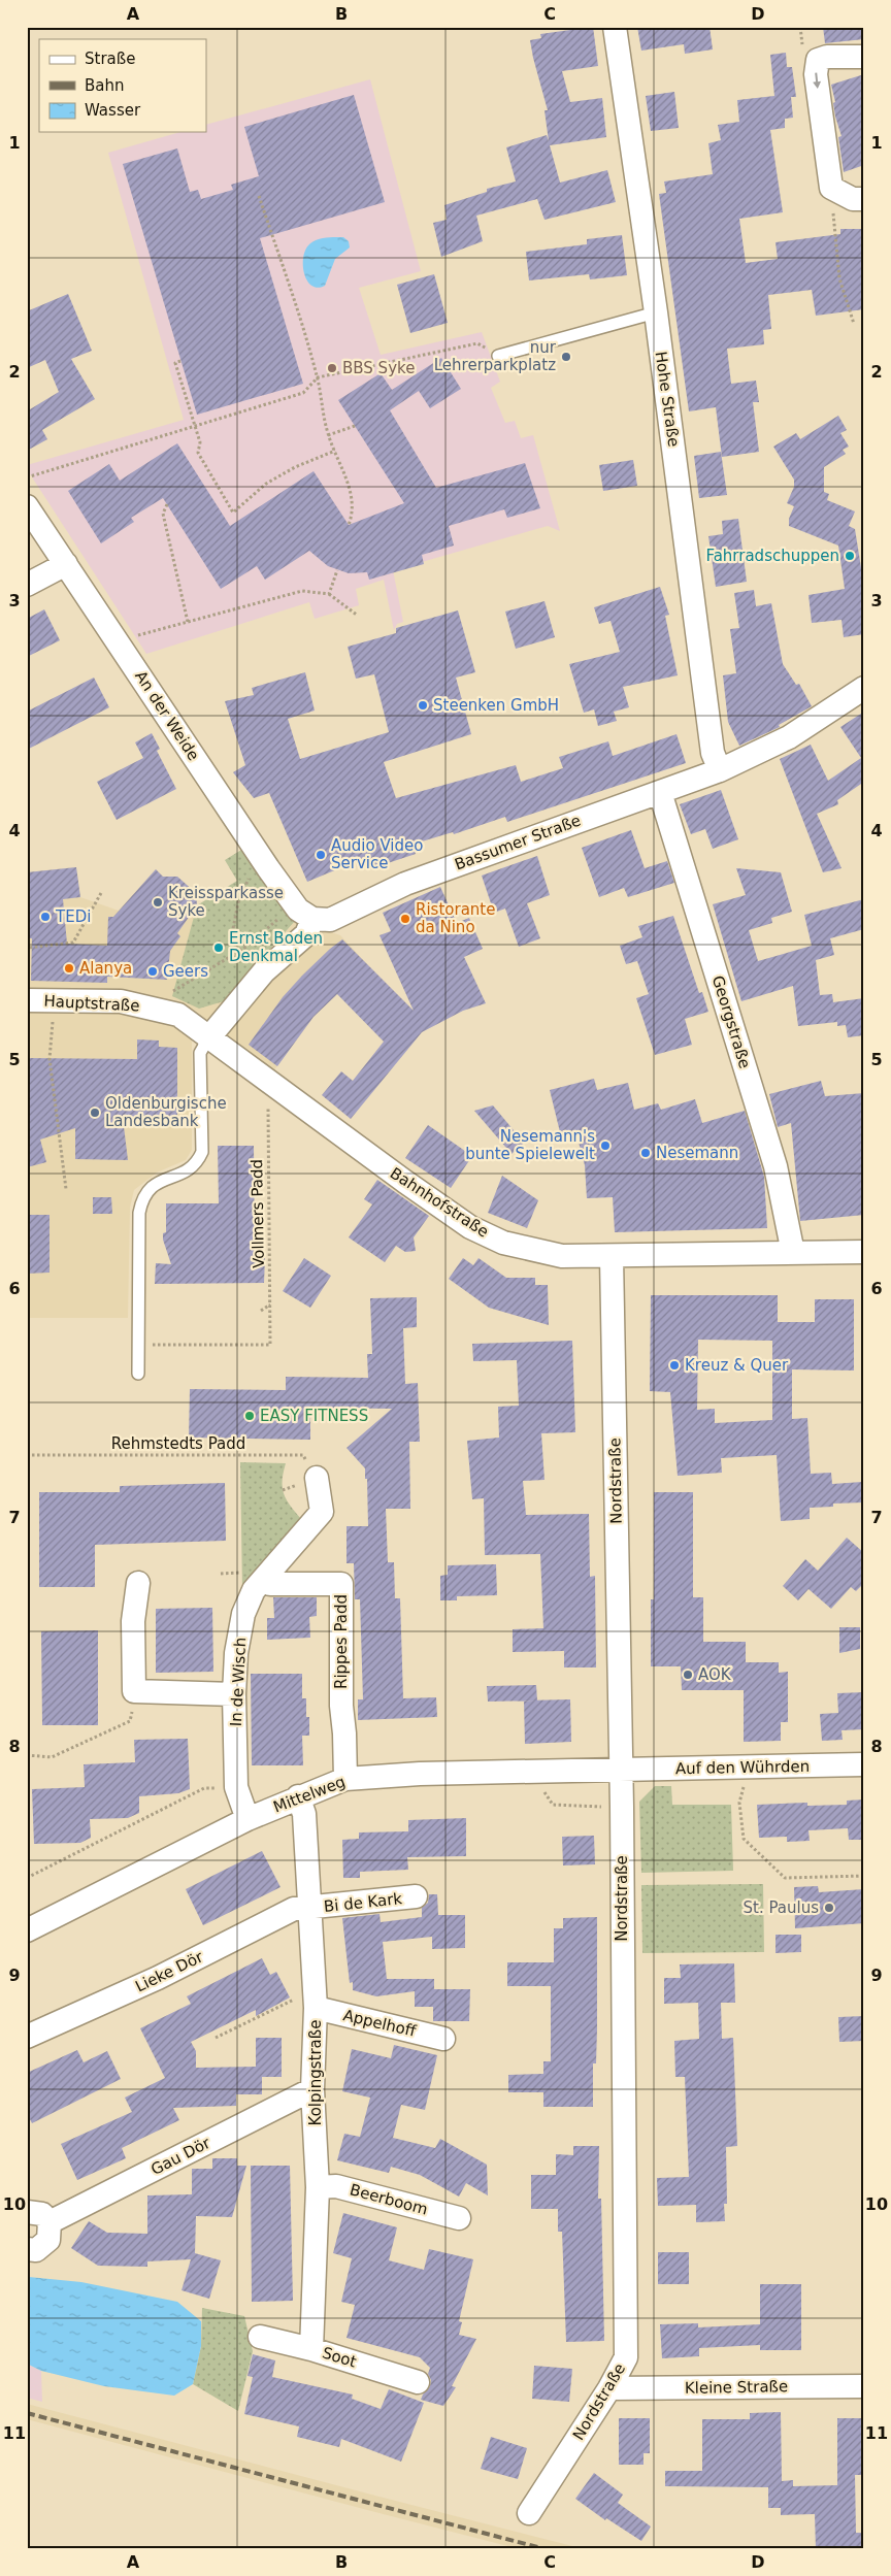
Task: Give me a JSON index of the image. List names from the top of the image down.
{
  "streets": {
    "street": [
      "Hohe Straße",
      "An der Weide",
      "Bassumer Straße",
      "Hauptstraße",
      "Georgstraße",
      "Bahnhofstraße",
      "Nordstraße",
      "Rippes Padd",
      "In de Wisch",
      "Auf den Wührden",
      "Mittelweg",
      "Bi de Kark",
      "Lieke Dör",
      "Appelhoff",
      "Kolpingstraße",
      "Gau Dör",
      "Beerboom",
      "Soot",
      "Kleine Straße"
    ],
    "path": ["Vollmers Padd", "Rehmstedts Padd"]
  },
  "crossings": [
    ["Hohe Straße", "Bassumer Straße"],
    ["An der Weide", "Bassumer Straße"],
    ["Bassumer Straße", "Georgstraße"],
    ["Hauptstraße", "Bahnhofstraße"],
    ["Georgstraße", "Bahnhofstraße"],
    ["Bahnhofstraße", "Vollmers Padd"],
    ["Bahnhofstraße", "Nordstraße"],
    ["Rehmstedts Padd", "In de Wisch"],
    ["Nordstraße", "Auf den Wührden"],
    ["Nordstraße", "Mittelweg"],
    ["Nordstraße", "Kleine Straße"],
    ["Rippes Padd", "In de Wisch"],
    ["Rippes Padd", "Mittelweg"],
    ["In de Wisch", "Mittelweg"],
    ["Auf den Wührden", "Mittelweg"],
    ["Mittelweg", "Kolpingstraße"],
    ["Bi de Kark", "Lieke Dör"],
    ["Bi de Kark", "Kolpingstraße"],
    ["Lieke Dör", "Kolpingstraße"],
    ["Appelhoff", "Kolpingstraße"],
    ["Kolpingstraße", "Gau Dör"],
    ["Kolpingstraße", "Beerboom"],
    ["Kolpingstraße", "Soot"]
  ],
  "places": [
    "nur Lehrerparkplatz",
    "BBS Syke",
    "Fahrradschuppen",
    "Steenken GmbH",
    "Audio Video Service",
    "Kreissparkasse Syke",
    "TEDi",
    "Ristorante da Nino",
    "Ernst Boden Denkmal",
    "Alanya",
    "Geers",
    "Oldenburgische Landesbank",
    "Nesemann's bunte Spielewelt",
    "Nesemann",
    "Kreuz & Quer",
    "EASY FITNESS",
    "AOK",
    "St. Paulus"
  ],
  "legend": ["Straße", "Bahn", "Wasser"],
  "grid": {
    "columns": [
      "A",
      "B",
      "C",
      "D"
    ],
    "rows": [
      "1",
      "2",
      "3",
      "4",
      "5",
      "6",
      "7",
      "8",
      "9",
      "10",
      "11"
    ]
  }
}
